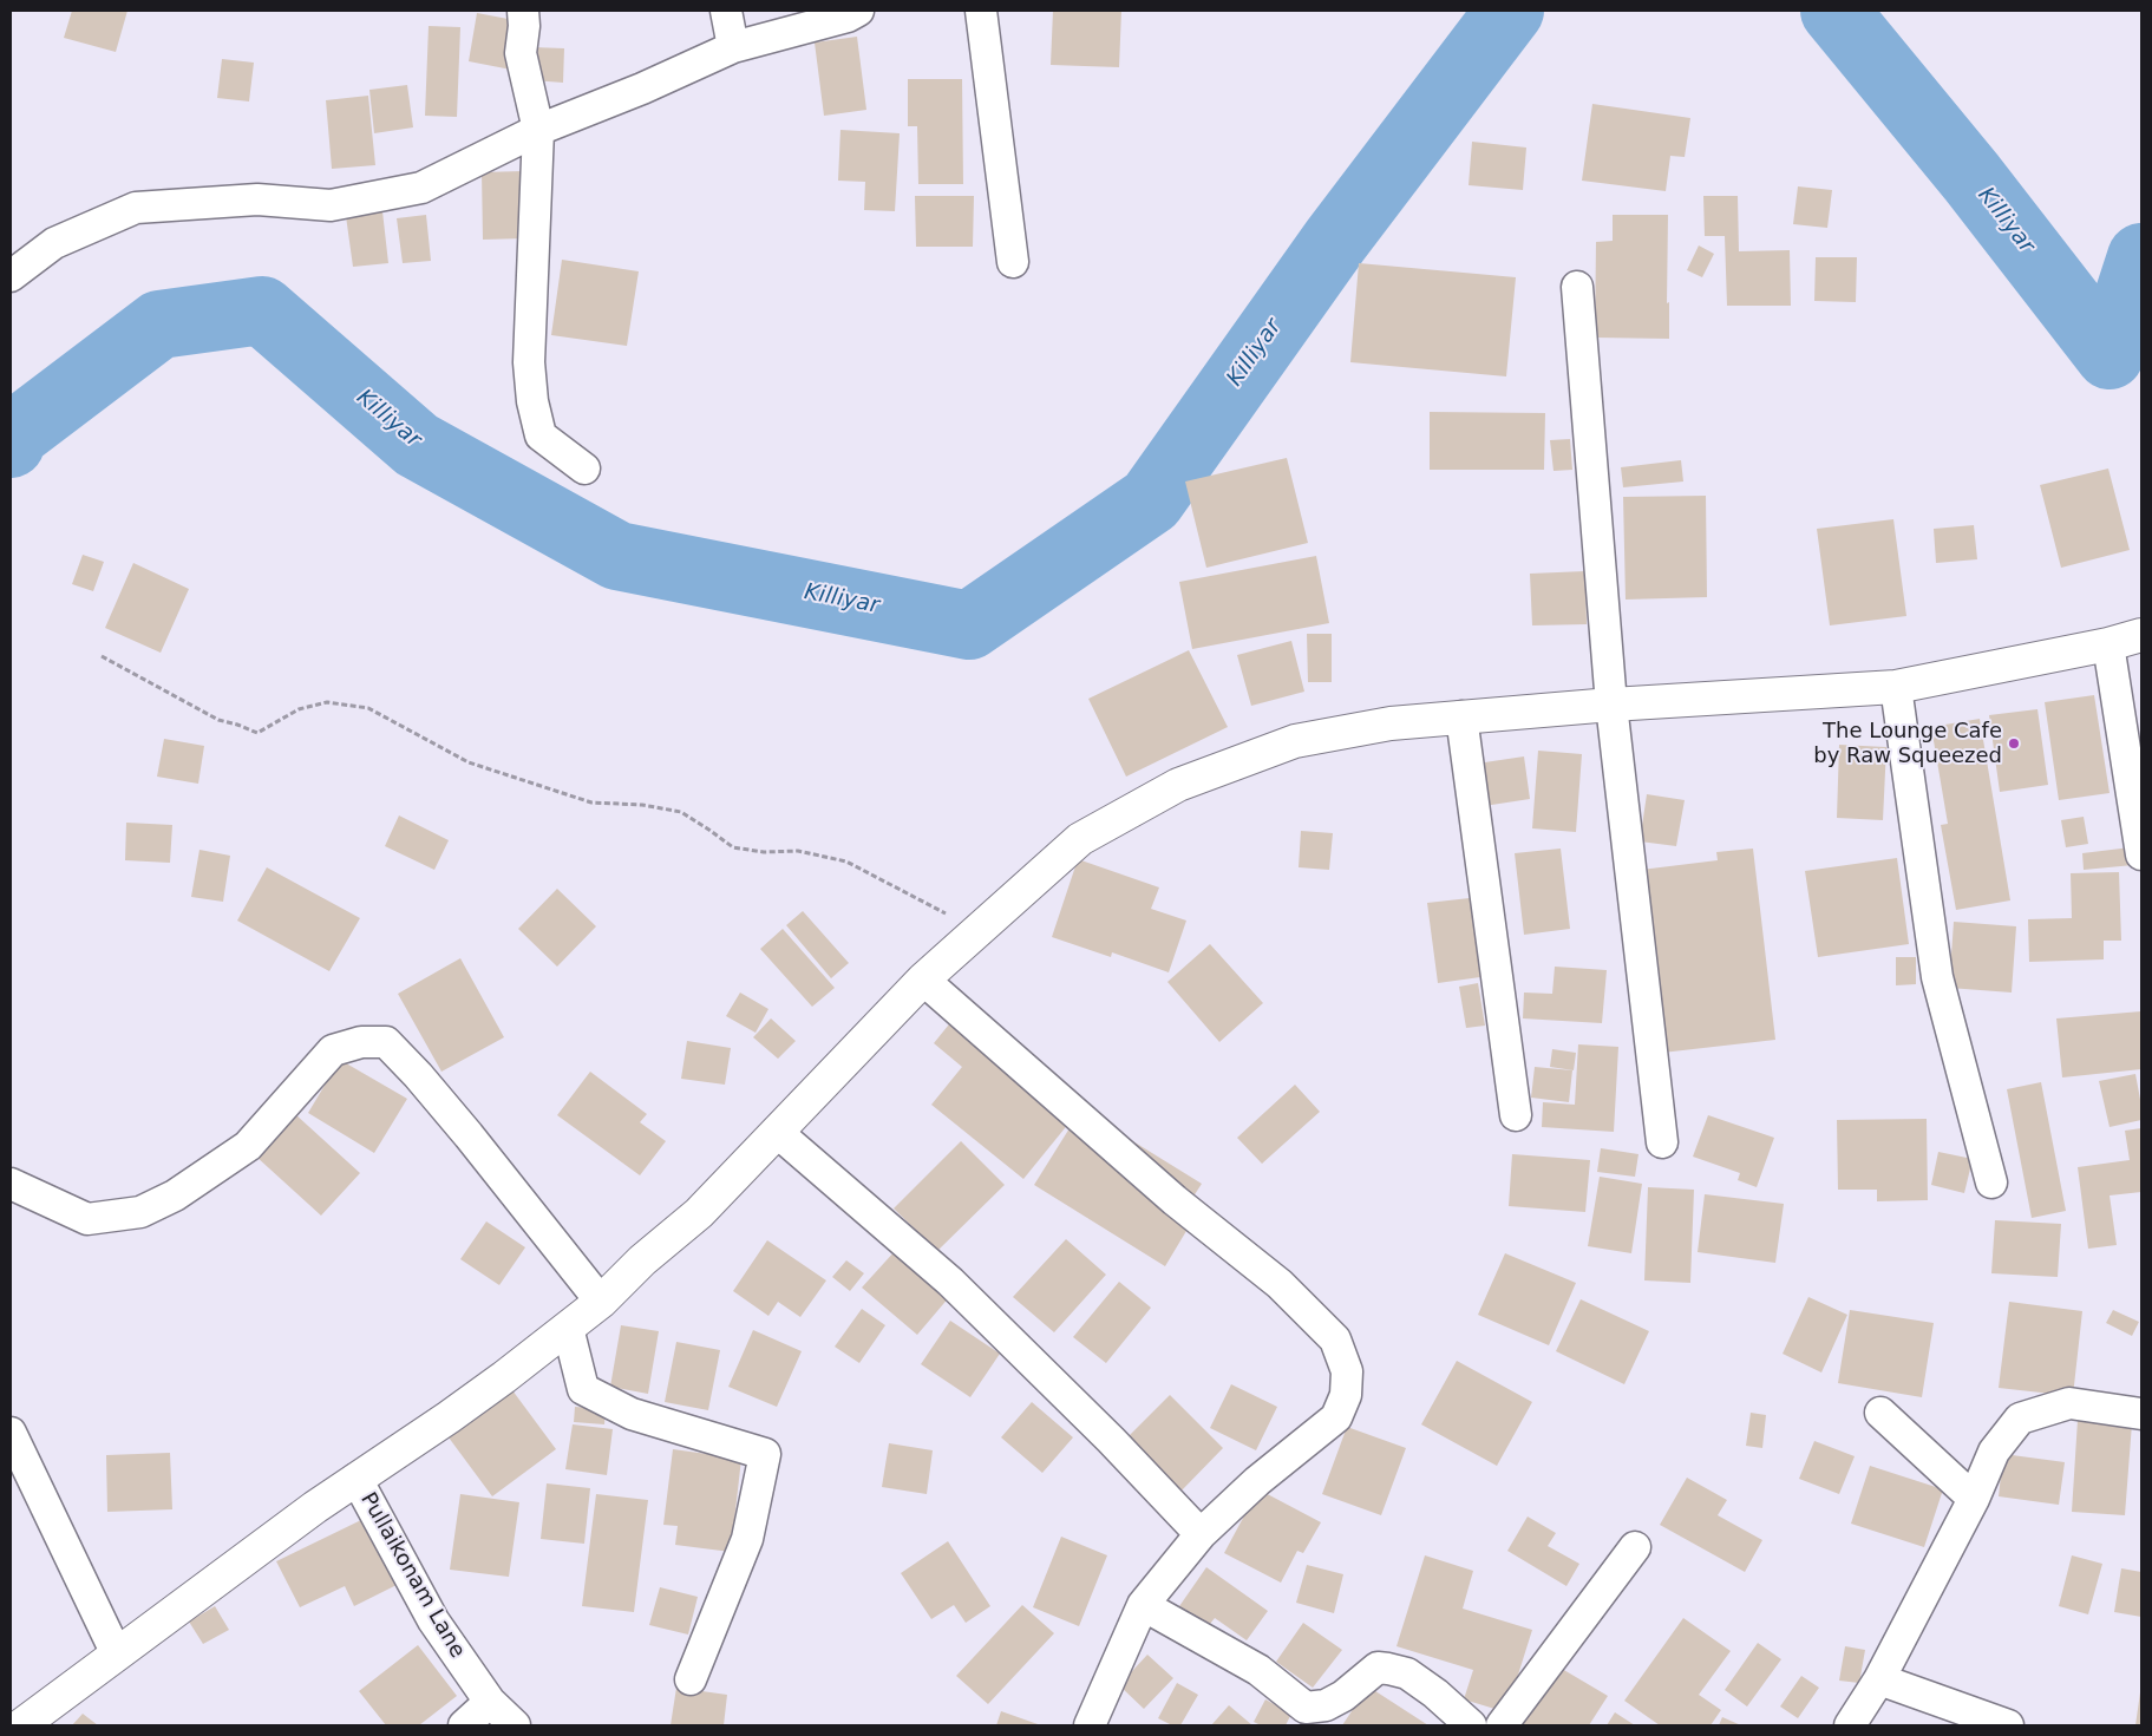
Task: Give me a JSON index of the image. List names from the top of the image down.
{
  "streets": {
    "street": ["Pullaikonam Lane"]
  },
  "water": ["Killiyar"],
  "places": ["The Lounge Cafe by Raw Squeezed"]
}
